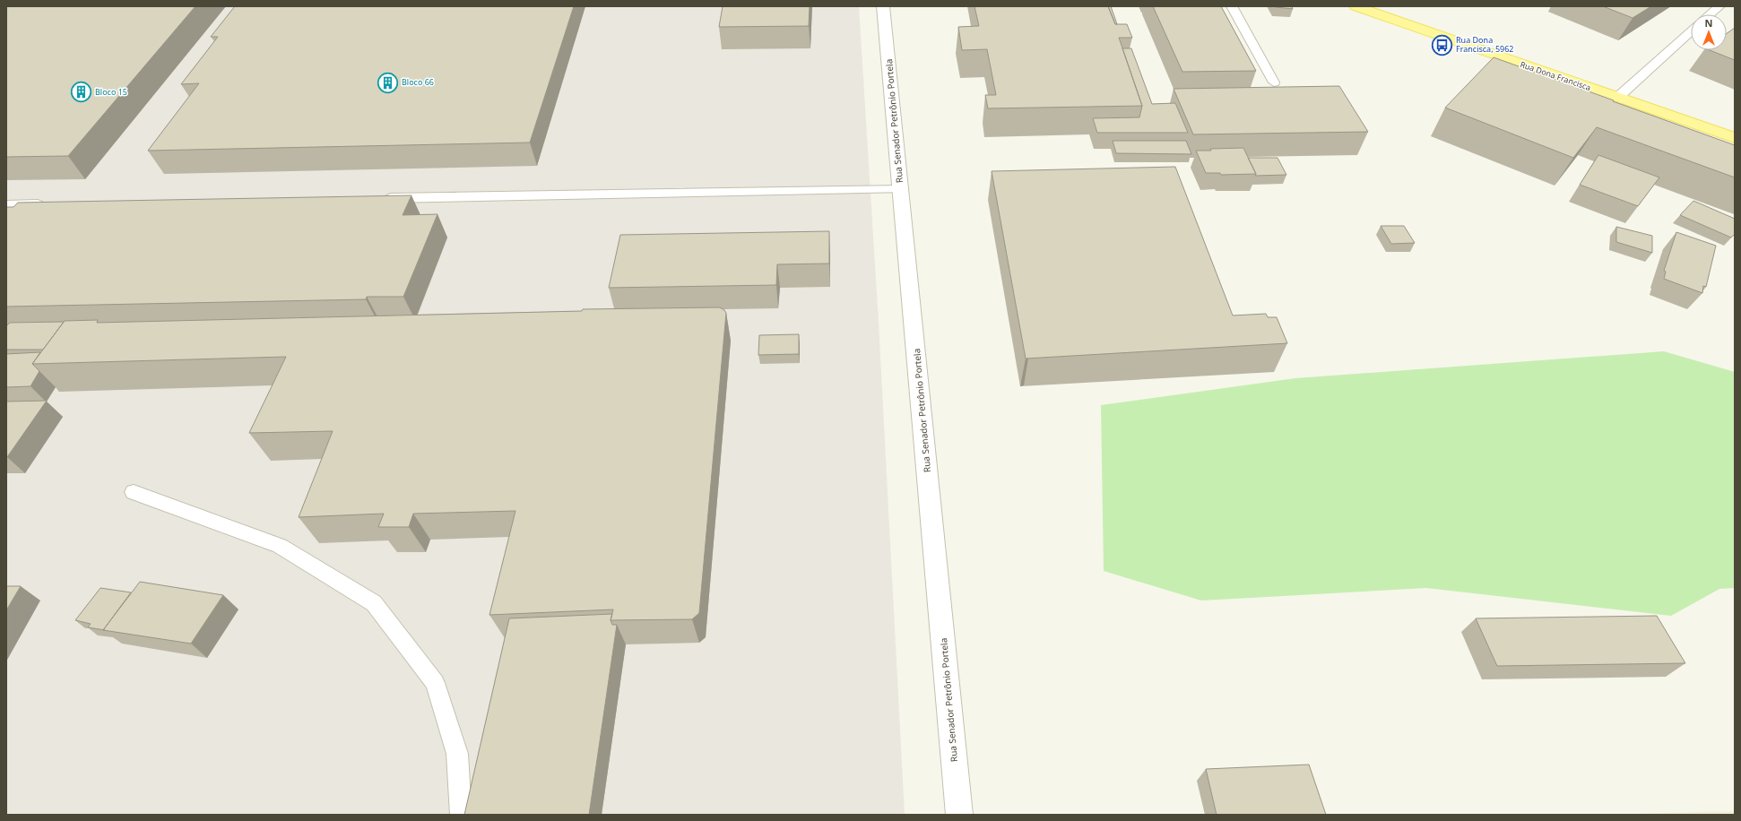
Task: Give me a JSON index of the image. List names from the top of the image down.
{
  "streets": {
    "main road": ["Rua Dona Francisca"],
    "street": ["Rua Senador Petrônio Portela"]
  },
  "places": {
    "bus stop": ["Rua Dona Francisca, 5962"],
    "building": ["Bloco 66", "Bloco 15"]
  },
  "north": "top"
}
